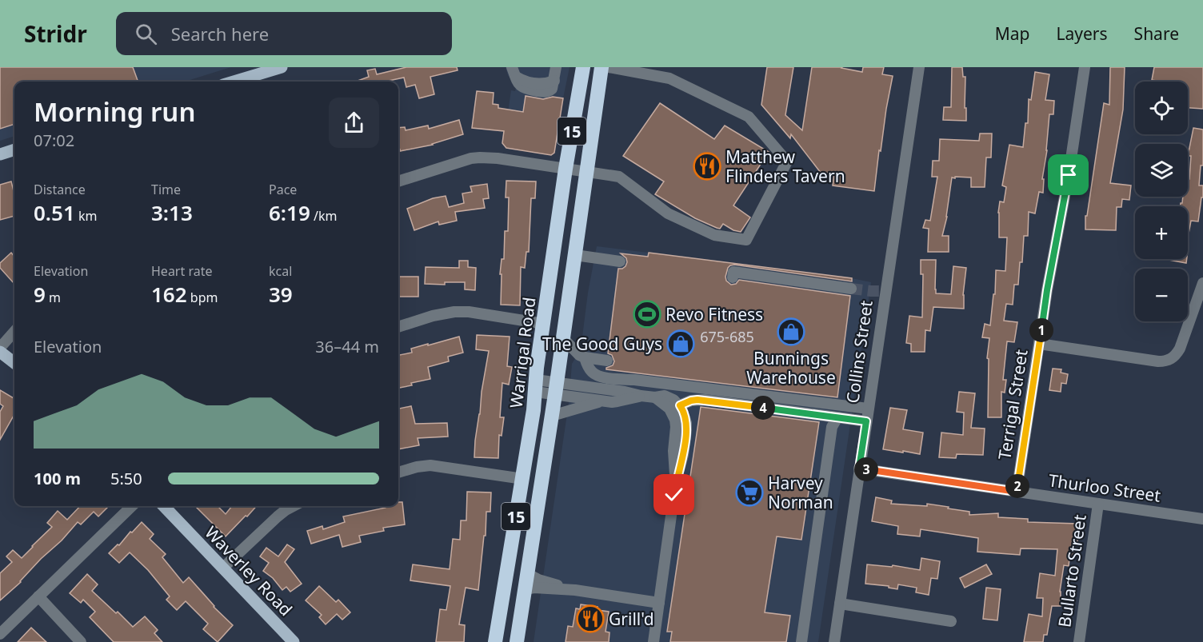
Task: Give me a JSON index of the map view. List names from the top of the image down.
{
  "streets": {
    "highway": ["15", "Warrigal Road"],
    "main road": ["Waverley Road"],
    "street": [
      "Collins Street",
      "Terrigal Street",
      "Thurloo Street",
      "Bullarto Street"
    ]
  },
  "crossings": [
    ["Collins Street", "Thurloo Street"],
    ["Terrigal Street", "Thurloo Street"],
    ["Thurloo Street", "Bullarto Street"]
  ],
  "places": {
    "restaurant": ["Matthew Flinders Tavern", "Grill'd"],
    "sports": ["Revo Fitness"],
    "shop": ["Bunnings Warehouse", "The Good Guys"],
    "supermarket": ["Harvey Norman"]
  },
  "house_numbers": ["675-685"],
  "page": {
    "header": "Stridr",
    "search": "Search here",
    "nav": ["Map", "Layers", "Share"],
    "map_buttons": ["+", "−"],
    "heading": ["Morning run", "07:02"],
    "stats": [
      ["Distance", "0.51 km"],
      ["Time", "3:13"],
      ["Pace", "6:19 /km"],
      ["Elevation", "9 m"],
      ["Heart rate", "162 bpm"],
      ["kcal", "39"]
    ],
    "pins": [
      "1",
      "4",
      "3",
      "2"
    ],
    "chart": ["Elevation", "36–44 m"],
    "list": [
      {
        "name": "100 m",
        "note": "5:50"
      }
    ]
  }
}
